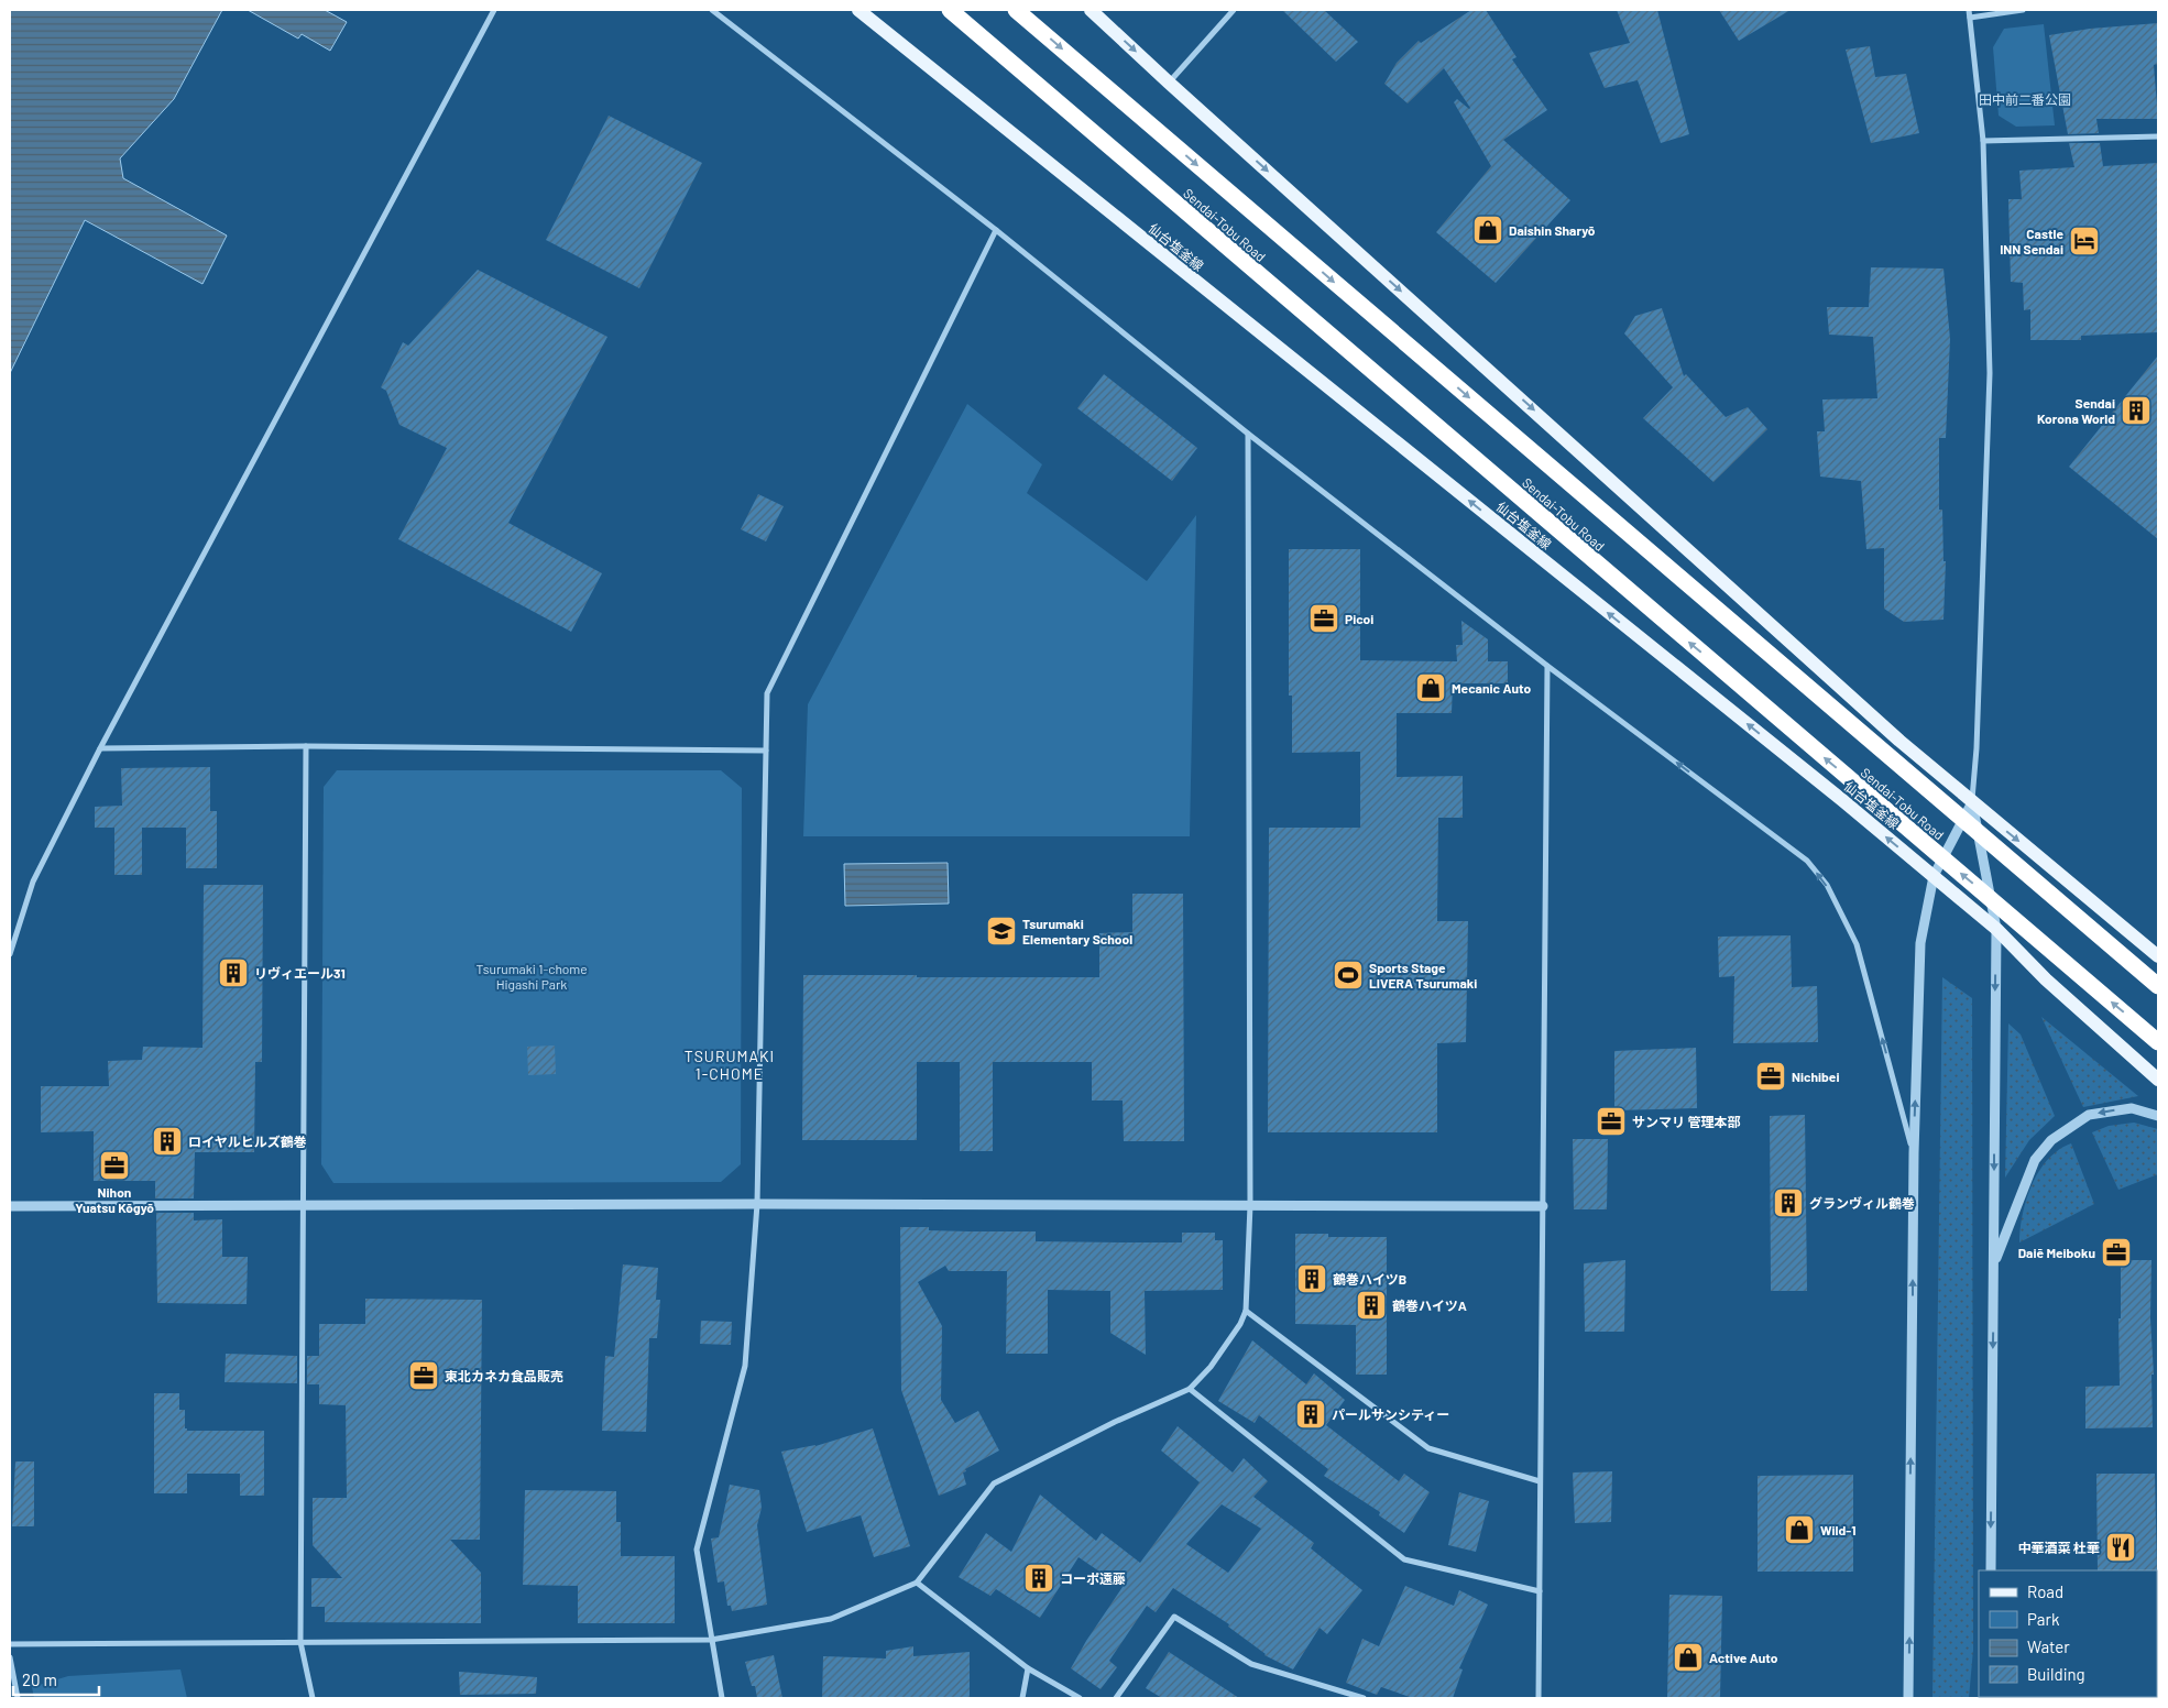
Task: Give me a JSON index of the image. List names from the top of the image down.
{
  "streets": {
    "highway": ["Sendai-Tobu Road"],
    "main road": ["仙台塩釜線"]
  },
  "districts": ["TSURUMAKI 1-CHOME"],
  "parks": ["田中前二番公園", "Tsurumaki 1-chome Higashi Park"],
  "places": {
    "shop": [
      "Daishin Sharyō",
      "Mecanic Auto",
      "Wild-1",
      "Active Auto"
    ],
    "hotel": ["Castle INN Sendai"],
    "building": [
      "Sendai Korona World",
      "リヴィエール31",
      "ロイヤルヒルズ鶴巻",
      "グランヴィル鶴巻",
      "鶴巻ハイツB",
      "鶴巻ハイツA",
      "パールサンシティー",
      "コーポ遠藤"
    ],
    "office": [
      "Picoi",
      "Nichibei",
      "サンマリ 管理本部",
      "Nihon Yuatsu Kōgyō",
      "Daiē Meiboku",
      "東北カネカ食品販売"
    ],
    "school or university": ["Tsurumaki Elementary School"],
    "sports": ["Sports Stage LIVERA Tsurumaki"],
    "restaurant": ["中華酒菜 杜華"]
  },
  "legend": [
    "Road",
    "Park",
    "Water",
    "Building"
  ],
  "scale_bar": "20 m"
}
